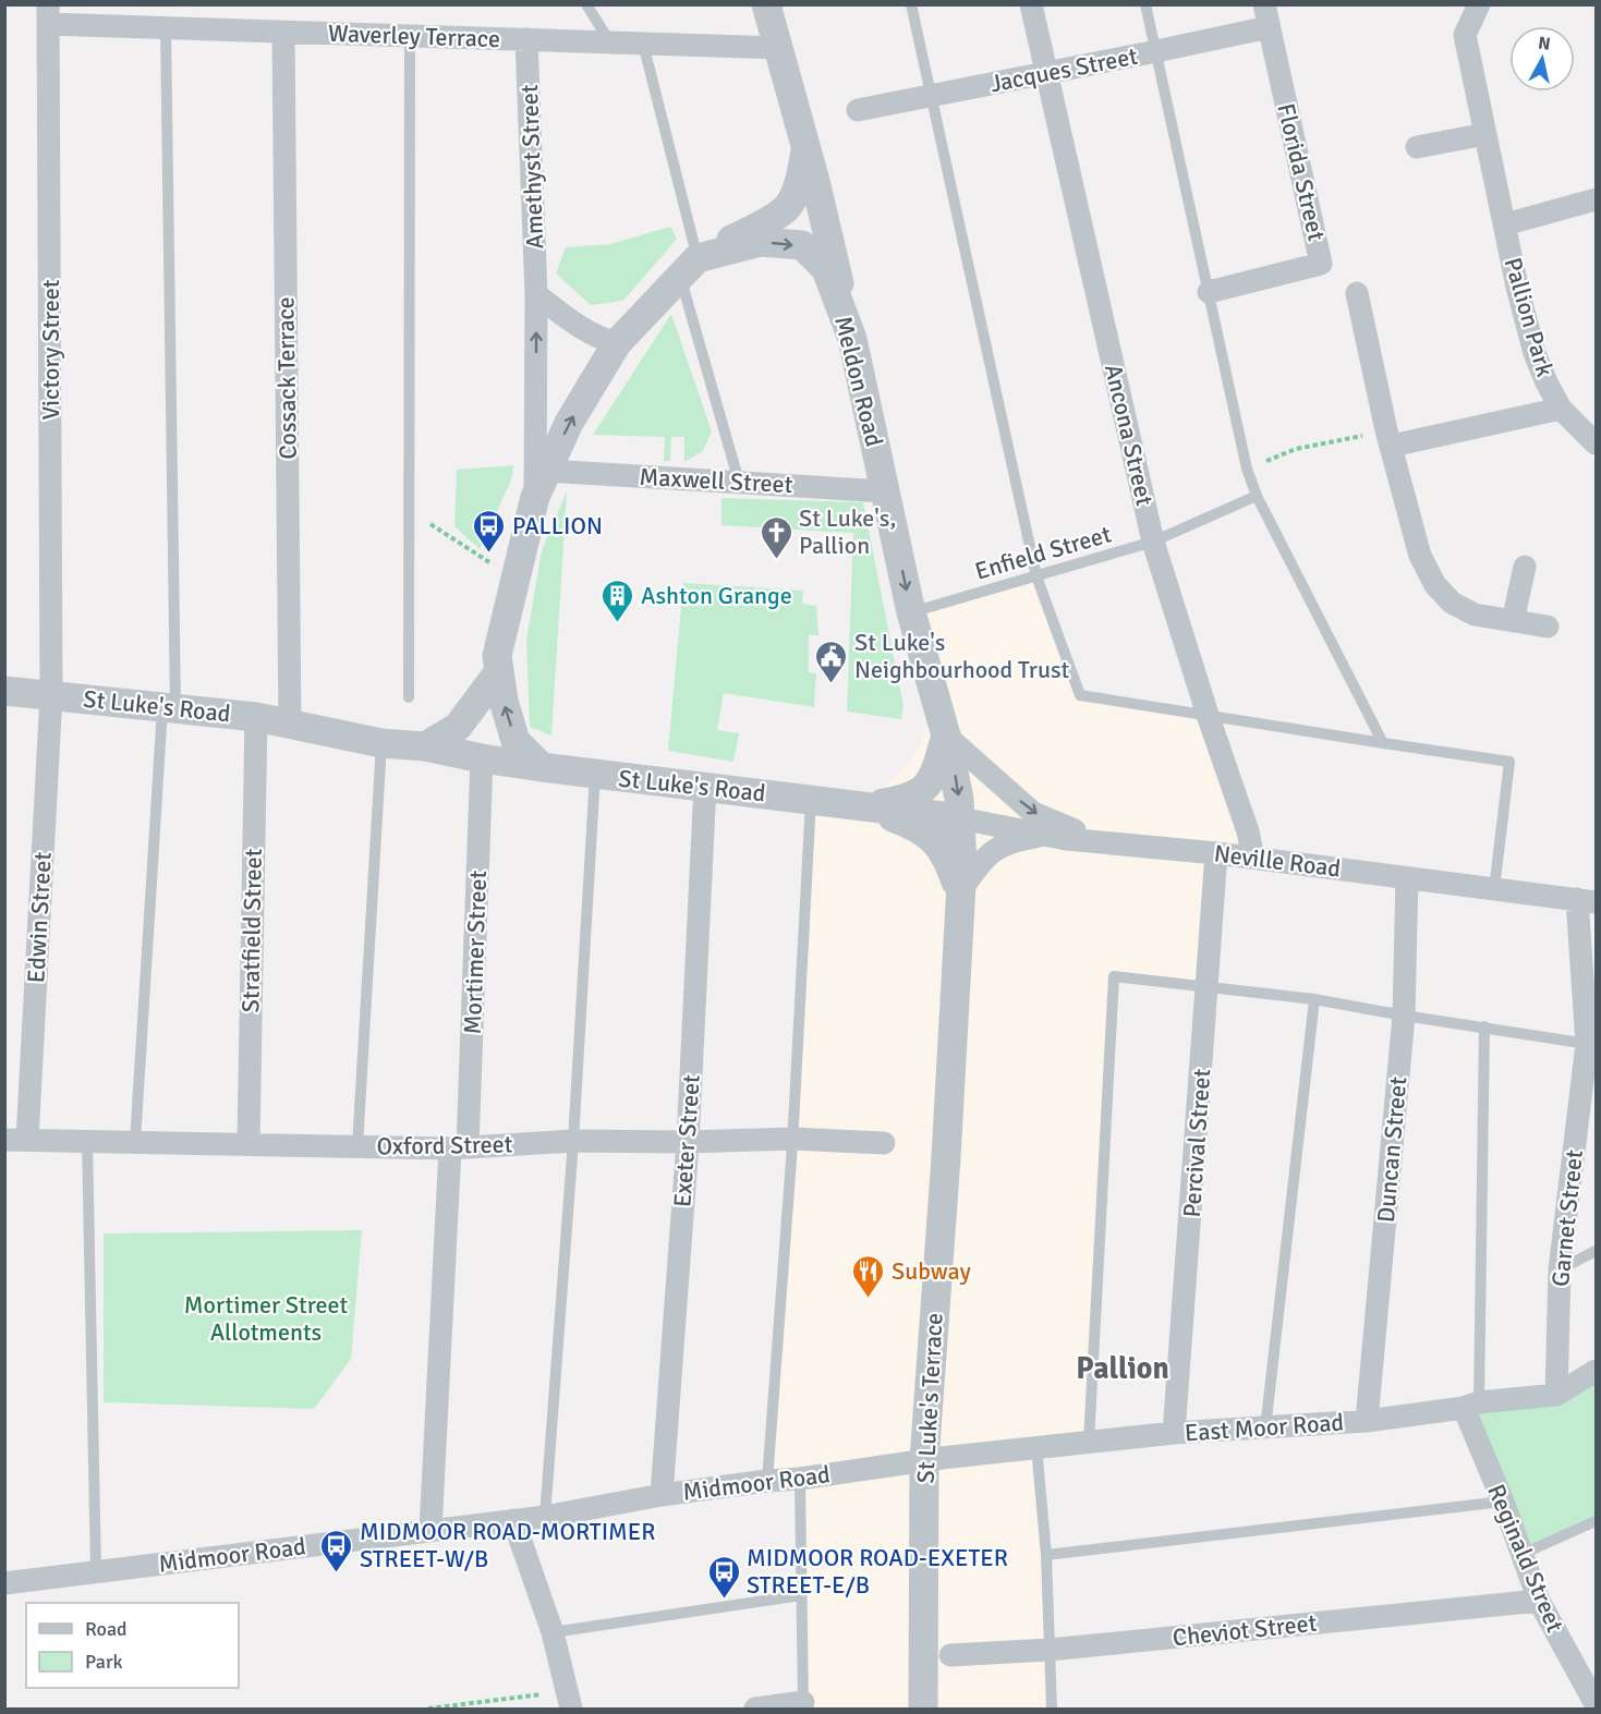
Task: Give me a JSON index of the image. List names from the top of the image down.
{
  "streets": {
    "street": [
      "Waverley Terrace",
      "Jacques Street",
      "Amethyst Street",
      "Florida Street",
      "Pallion Park",
      "Victory Street",
      "Cossack Terrace",
      "Meldon Road",
      "Ancona Street",
      "Maxwell Street",
      "St Luke's Road",
      "Neville Road",
      "Edwin Street",
      "Stratfield Street",
      "Mortimer Street",
      "Exeter Street",
      "Percival Street",
      "Oxford Street",
      "Duncan Street",
      "Garnet Street",
      "St Luke's Terrace",
      "East Moor Road",
      "Midmoor Road",
      "Reginald Street",
      "Cheviot Street"
    ],
    "lane": ["Enfield Street"]
  },
  "crossings": [
    ["Waverley Terrace", "Amethyst Street"],
    ["Waverley Terrace", "Victory Street"],
    ["Waverley Terrace", "Cossack Terrace"],
    ["Jacques Street", "Florida Street"],
    ["Jacques Street", "Ancona Street"],
    ["Victory Street", "St Luke's Road"],
    ["Victory Street", "Edwin Street"],
    ["Cossack Terrace", "St Luke's Road"],
    ["Meldon Road", "Maxwell Street"],
    ["Meldon Road", "Enfield Street"],
    ["Meldon Road", "St Luke's Road"],
    ["Meldon Road", "Neville Road"],
    ["Meldon Road", "St Luke's Terrace"],
    ["Ancona Street", "Enfield Street"],
    ["Ancona Street", "Neville Road"],
    ["St Luke's Road", "Neville Road"],
    ["St Luke's Road", "Edwin Street"],
    ["St Luke's Road", "Stratfield Street"],
    ["St Luke's Road", "Mortimer Street"],
    ["St Luke's Road", "Exeter Street"],
    ["Neville Road", "Percival Street"],
    ["Neville Road", "Duncan Street"],
    ["Neville Road", "Garnet Street"],
    ["Edwin Street", "Oxford Street"],
    ["Stratfield Street", "Oxford Street"],
    ["Mortimer Street", "Oxford Street"],
    ["Mortimer Street", "Midmoor Road"],
    ["Exeter Street", "Oxford Street"],
    ["Exeter Street", "Midmoor Road"],
    ["Percival Street", "East Moor Road"],
    ["Duncan Street", "East Moor Road"],
    ["Garnet Street", "East Moor Road"],
    ["St Luke's Terrace", "East Moor Road"],
    ["St Luke's Terrace", "Midmoor Road"],
    ["East Moor Road", "Midmoor Road"],
    ["East Moor Road", "Reginald Street"],
    ["Reginald Street", "Cheviot Street"]
  ],
  "one_way": ["Amethyst Street"],
  "districts": ["Pallion"],
  "parks": ["Mortimer Street Allotments"],
  "places": {
    "bus stop": ["PALLION", "MIDMOOR ROAD-MORTIMER STREET-W/B", "MIDMOOR ROAD-EXETER STREET-E/B"],
    "church": ["St Luke's, Pallion"],
    "building": ["Ashton Grange"],
    "public building": ["St Luke's Neighbourhood Trust"],
    "restaurant": ["Subway"]
  },
  "legend": ["Road", "Park"],
  "north": "top"
}
